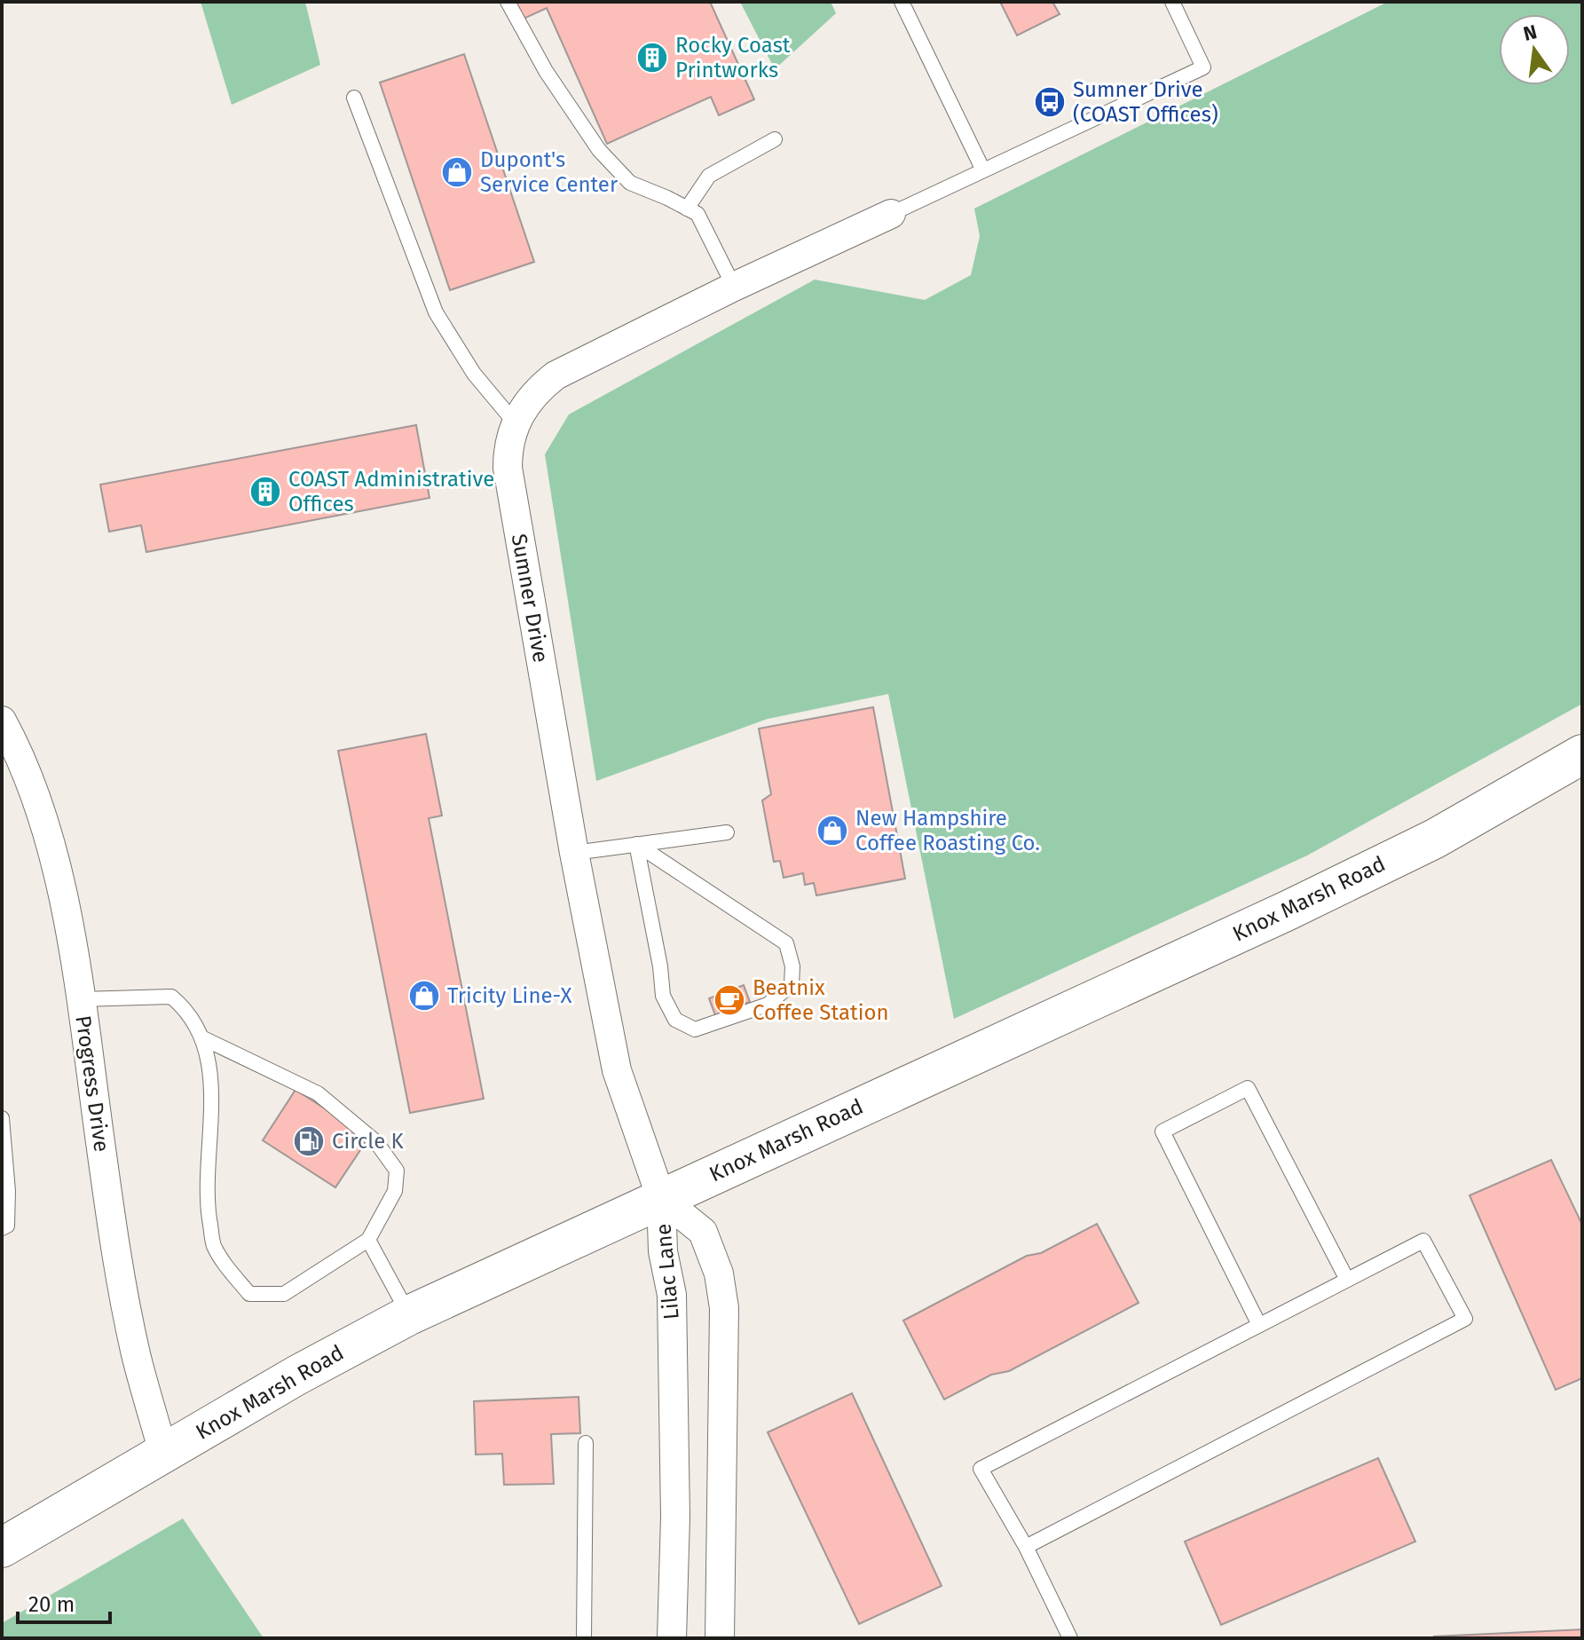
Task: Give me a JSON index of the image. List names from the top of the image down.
{
  "streets": {
    "main road": ["Knox Marsh Road"],
    "street": ["Sumner Drive", "Progress Drive", "Lilac Lane"]
  },
  "crossings": [
    ["Sumner Drive", "Knox Marsh Road"],
    ["Sumner Drive", "Lilac Lane"],
    ["Knox Marsh Road", "Progress Drive"],
    ["Knox Marsh Road", "Lilac Lane"]
  ],
  "places": {
    "building": ["Rocky Coast Printworks", "COAST Administrative Offices"],
    "bus stop": ["Sumner Drive (COAST Offices)"],
    "shop": ["Dupont's Service Center", "New Hampshire Coffee Roasting Co.", "Tricity Line-X"],
    "cafe": ["Beatnix Coffee Station"],
    "fuel station": ["Circle K"]
  },
  "scale_bar": "20 m",
  "north": "top"
}
